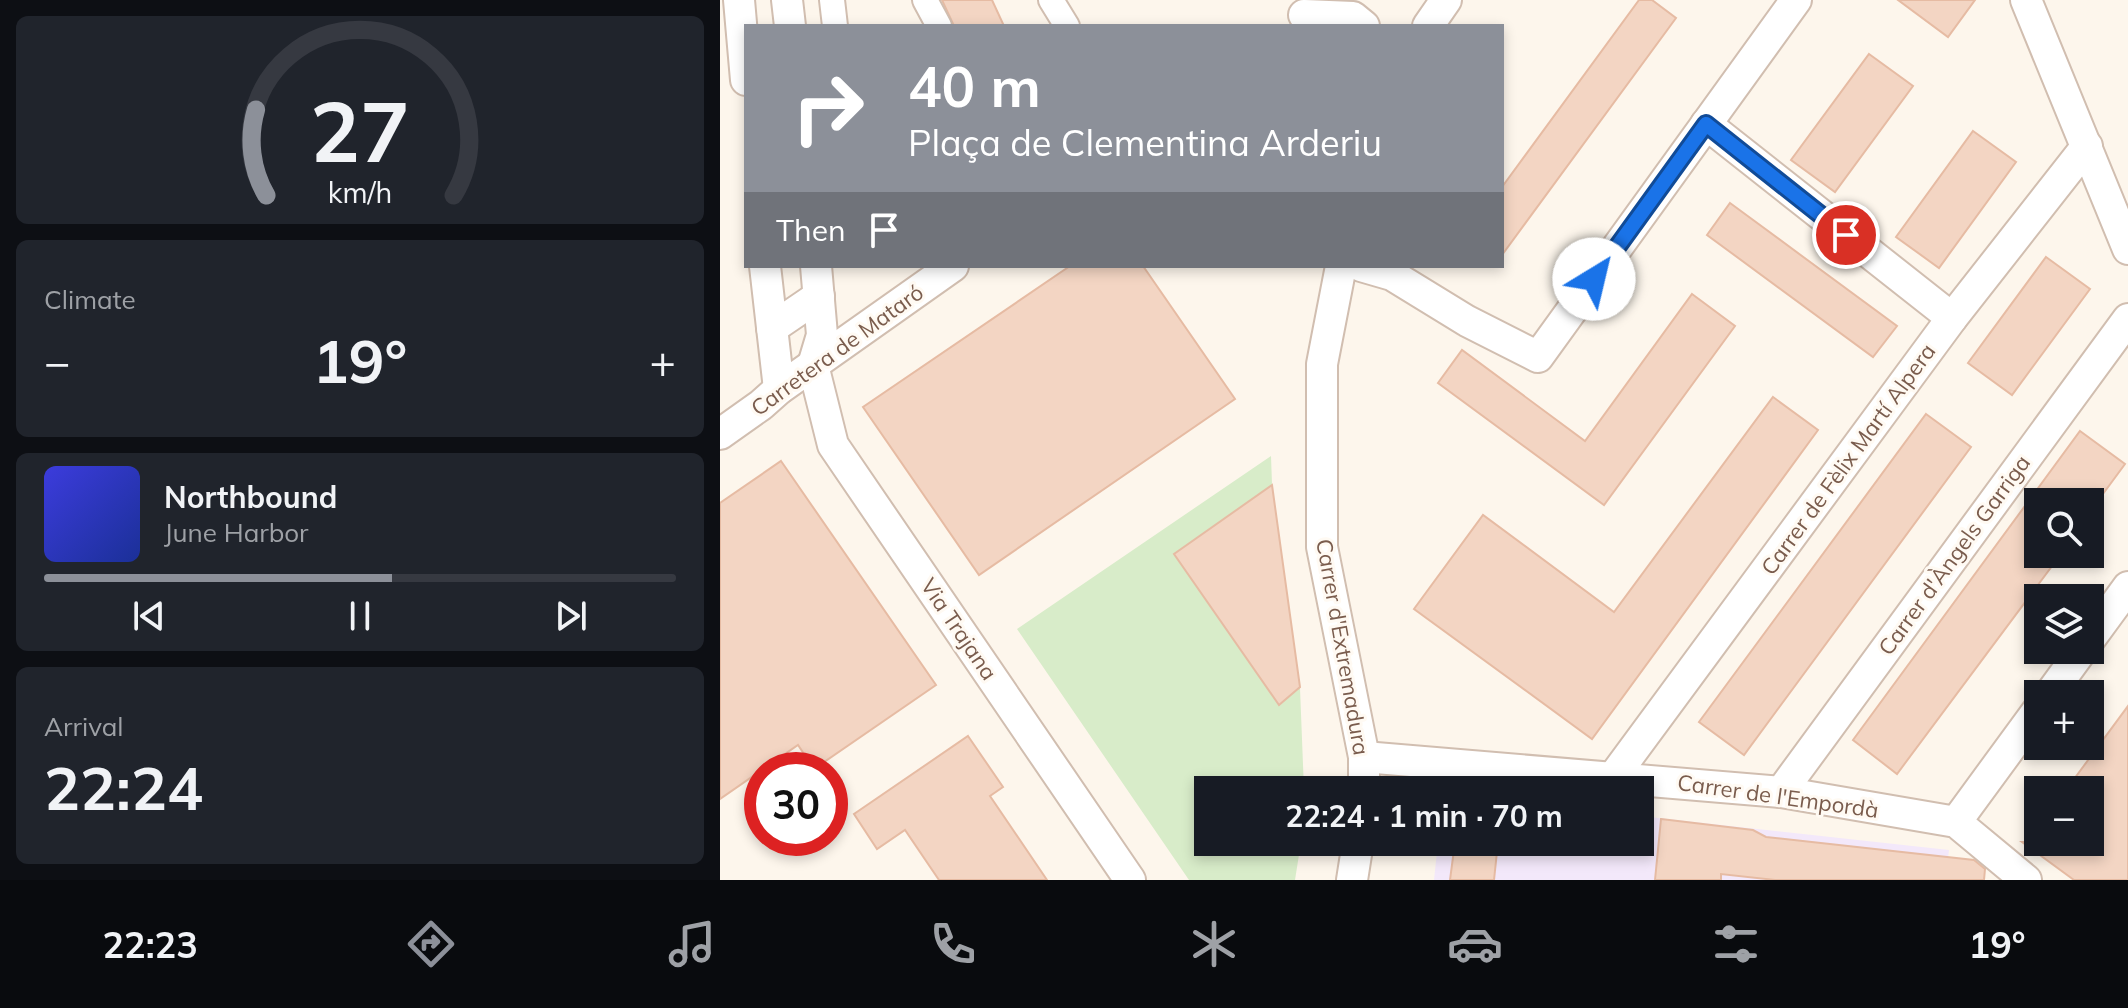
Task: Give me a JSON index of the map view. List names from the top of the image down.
{
  "streets": {
    "street": [
      "Carretera de Mataró",
      "Carrer de Fèlix Martí Alpera",
      "Carrer d'Àngels Garriga",
      "Via Trajana",
      "Carrer d'Extremadura",
      "Carrer de l'Empordà"
    ]
  },
  "crossings": [
    ["Carretera de Mataró", "Via Trajana"],
    ["Carrer de Fèlix Martí Alpera", "Carrer de l'Empordà"],
    ["Carrer d'Àngels Garriga", "Carrer de l'Empordà"],
    ["Carrer d'Extremadura", "Carrer de l'Empordà"]
  ],
  "page": {
    "turn": ["40 m", "Plaça de Clementina Arderiu"],
    "then": "Then",
    "tile": [
      "Climate",
      ["Arrival", "22:24"]
    ],
    "heat": ["−", "19°", "+"],
    "song": ["Northbound", "June Harbor"],
    "map_buttons": ["+", "−"],
    "limit": "30",
    "trip": "22:24 · 1 min · 70 m",
    "tabs": ["22:23", "19°"],
    "gauge": ["27", "km/h"]
  }
}
